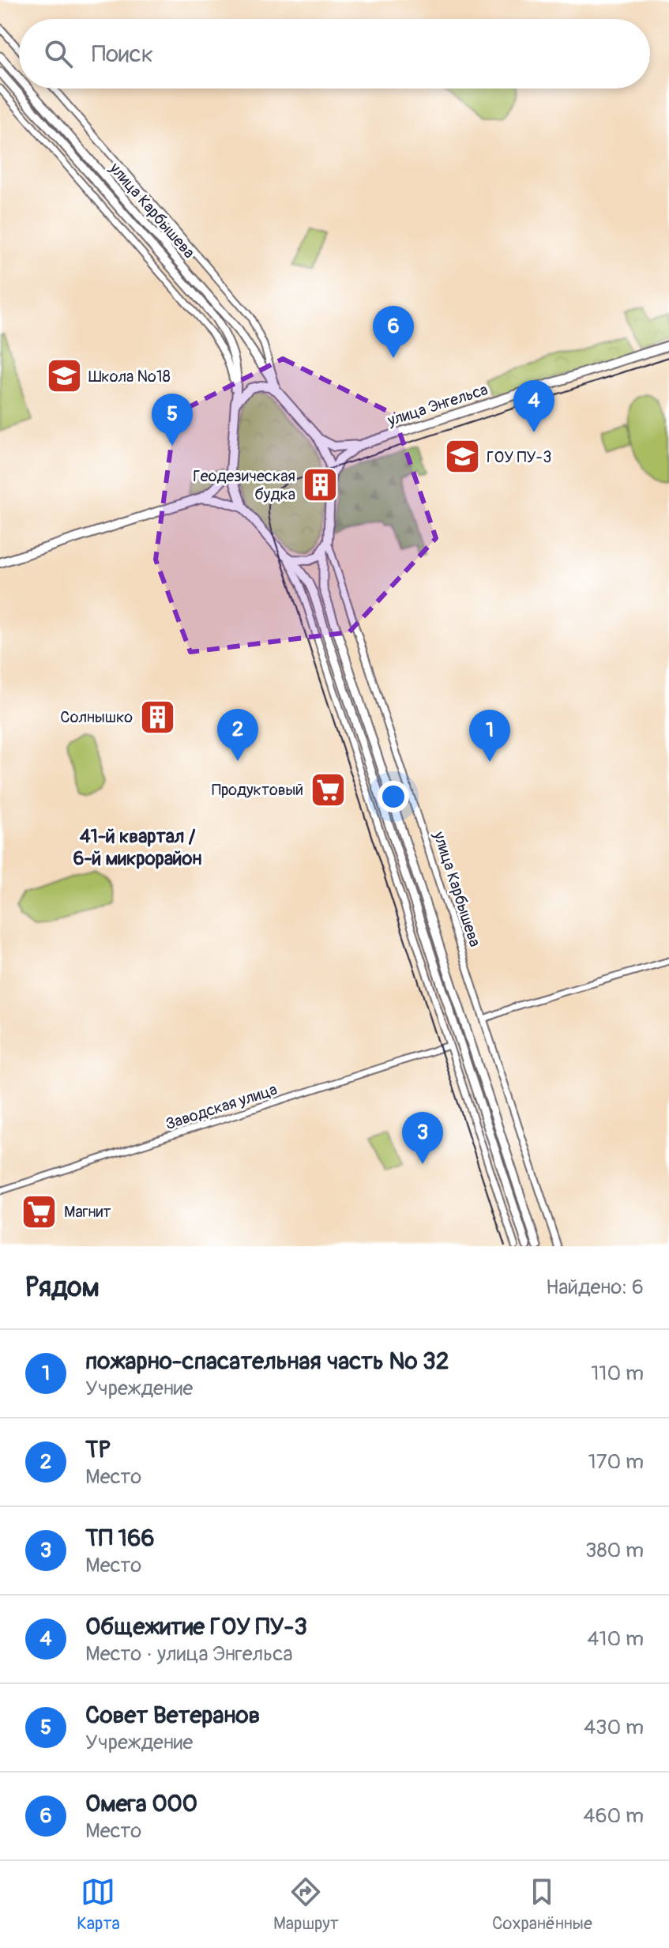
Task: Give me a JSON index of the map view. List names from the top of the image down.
{
  "streets": {
    "main road": ["улица Карбышева", "улица Энгельса"],
    "street": ["Заводская улица"]
  },
  "crossings": [
    ["улица Карбышева", "улица Энгельса"],
    ["улица Карбышева", "Заводская улица"]
  ],
  "districts": ["41-й квартал / 6-й микрорайон"],
  "places": {
    "school or university": ["Школа №18", "ГОУ ПУ-3"],
    "building": ["Геодезическая будка", "Солнышко"],
    "supermarket": ["Продуктовый", "Магнит"]
  },
  "page": {
    "search": "Поиск",
    "pins": [
      "6",
      "4",
      "5",
      "2",
      "1",
      "3"
    ],
    "heading": ["Рядом", "Найдено: 6"],
    "list": [
      {
        "mark": "1",
        "name": "пожарно-спасательная часть № 32",
        "note": "Учреждение",
        "value": "110 m"
      },
      {
        "mark": "2",
        "name": "ТР",
        "note": "Место",
        "value": "170 m"
      },
      {
        "mark": "3",
        "name": "ТП 166",
        "note": "Место",
        "value": "380 m"
      },
      {
        "mark": "4",
        "name": "Общежитие ГОУ ПУ-3",
        "note": "Место · улица Энгельса",
        "value": "410 m"
      },
      {
        "mark": "5",
        "name": "Совет Ветеранов",
        "note": "Учреждение",
        "value": "430 m"
      },
      {
        "mark": "6",
        "name": "Омега ООО",
        "note": "Место",
        "value": "460 m"
      }
    ],
    "nav": ["Карта", "Маршрут", "Сохранённые"]
  }
}
